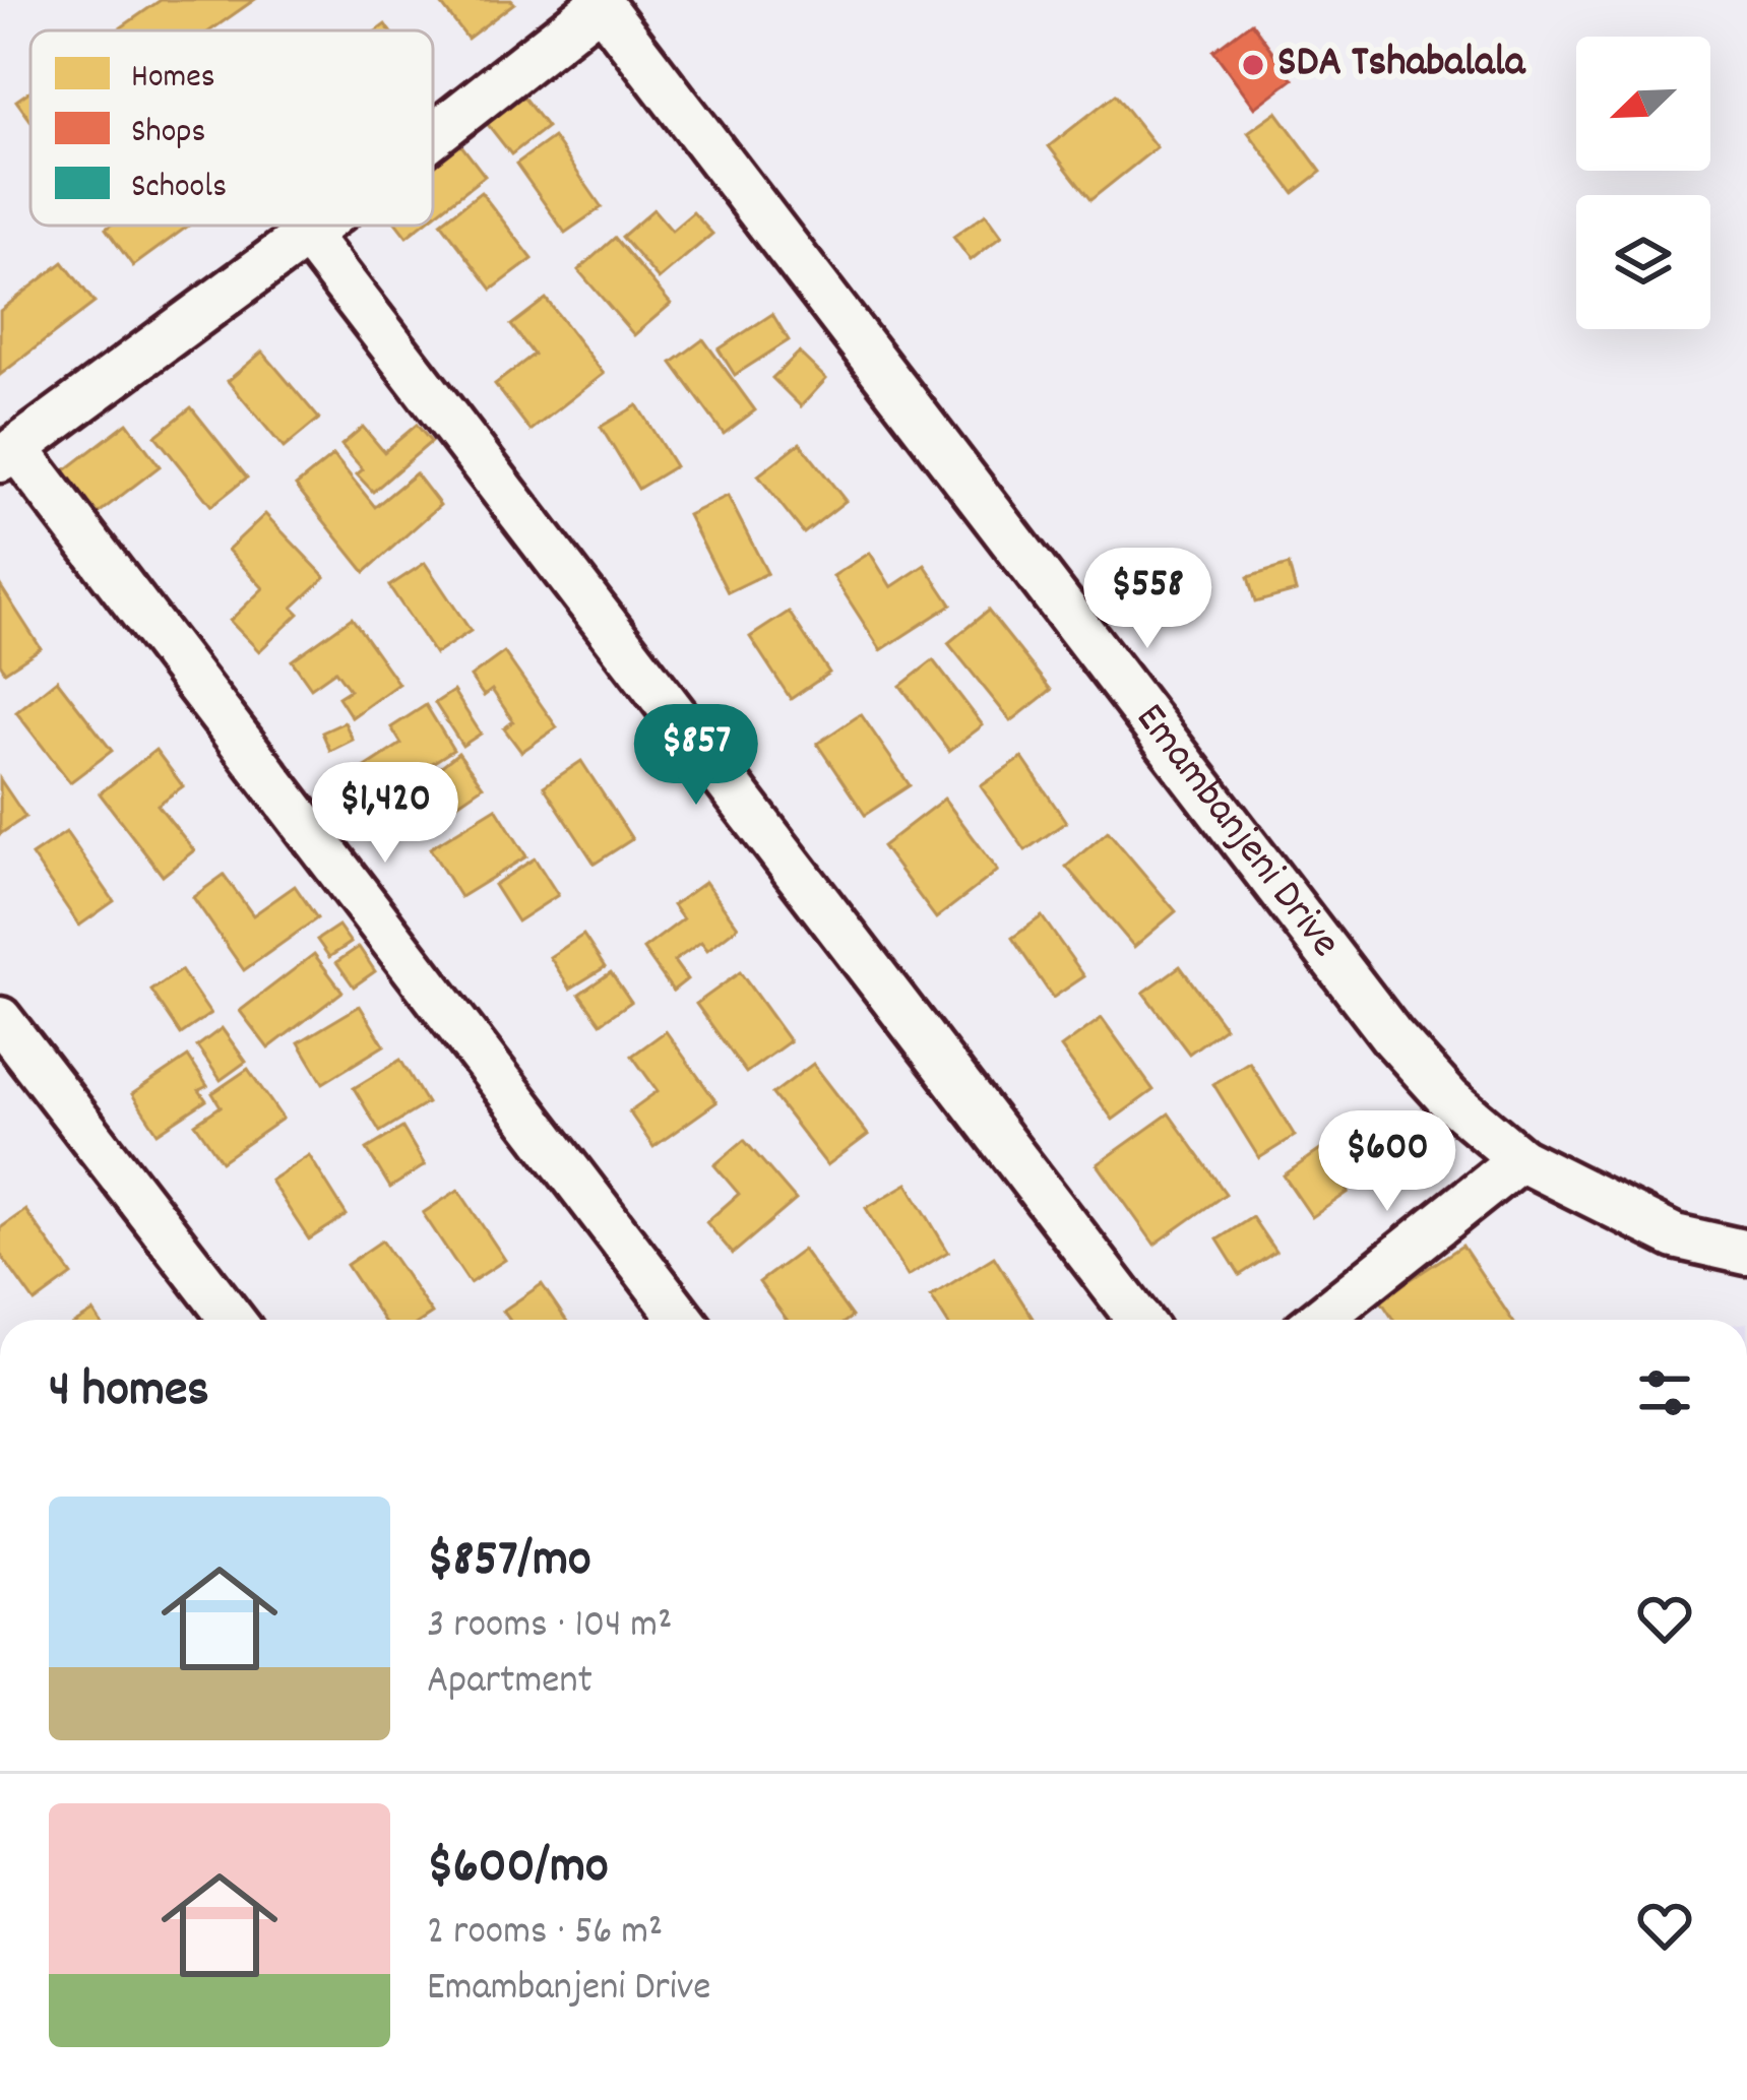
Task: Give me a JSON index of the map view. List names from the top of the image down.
{
  "streets": {
    "street": ["Emambanjeni Drive"]
  },
  "places": ["SDA Tshabalala"],
  "legend": ["Homes", "Shops", "Schools"],
  "north": "bottom left",
  "page": {
    "price": [
      "$558",
      "$857",
      "$1,420",
      "$600"
    ],
    "heading": "4 homes",
    "list": [
      {
        "name": "$857/mo",
        "note": "3 rooms · 104 m² · Apartment"
      },
      {
        "name": "$600/mo",
        "note": "2 rooms · 56 m² · Emambanjeni Drive"
      }
    ]
  }
}
